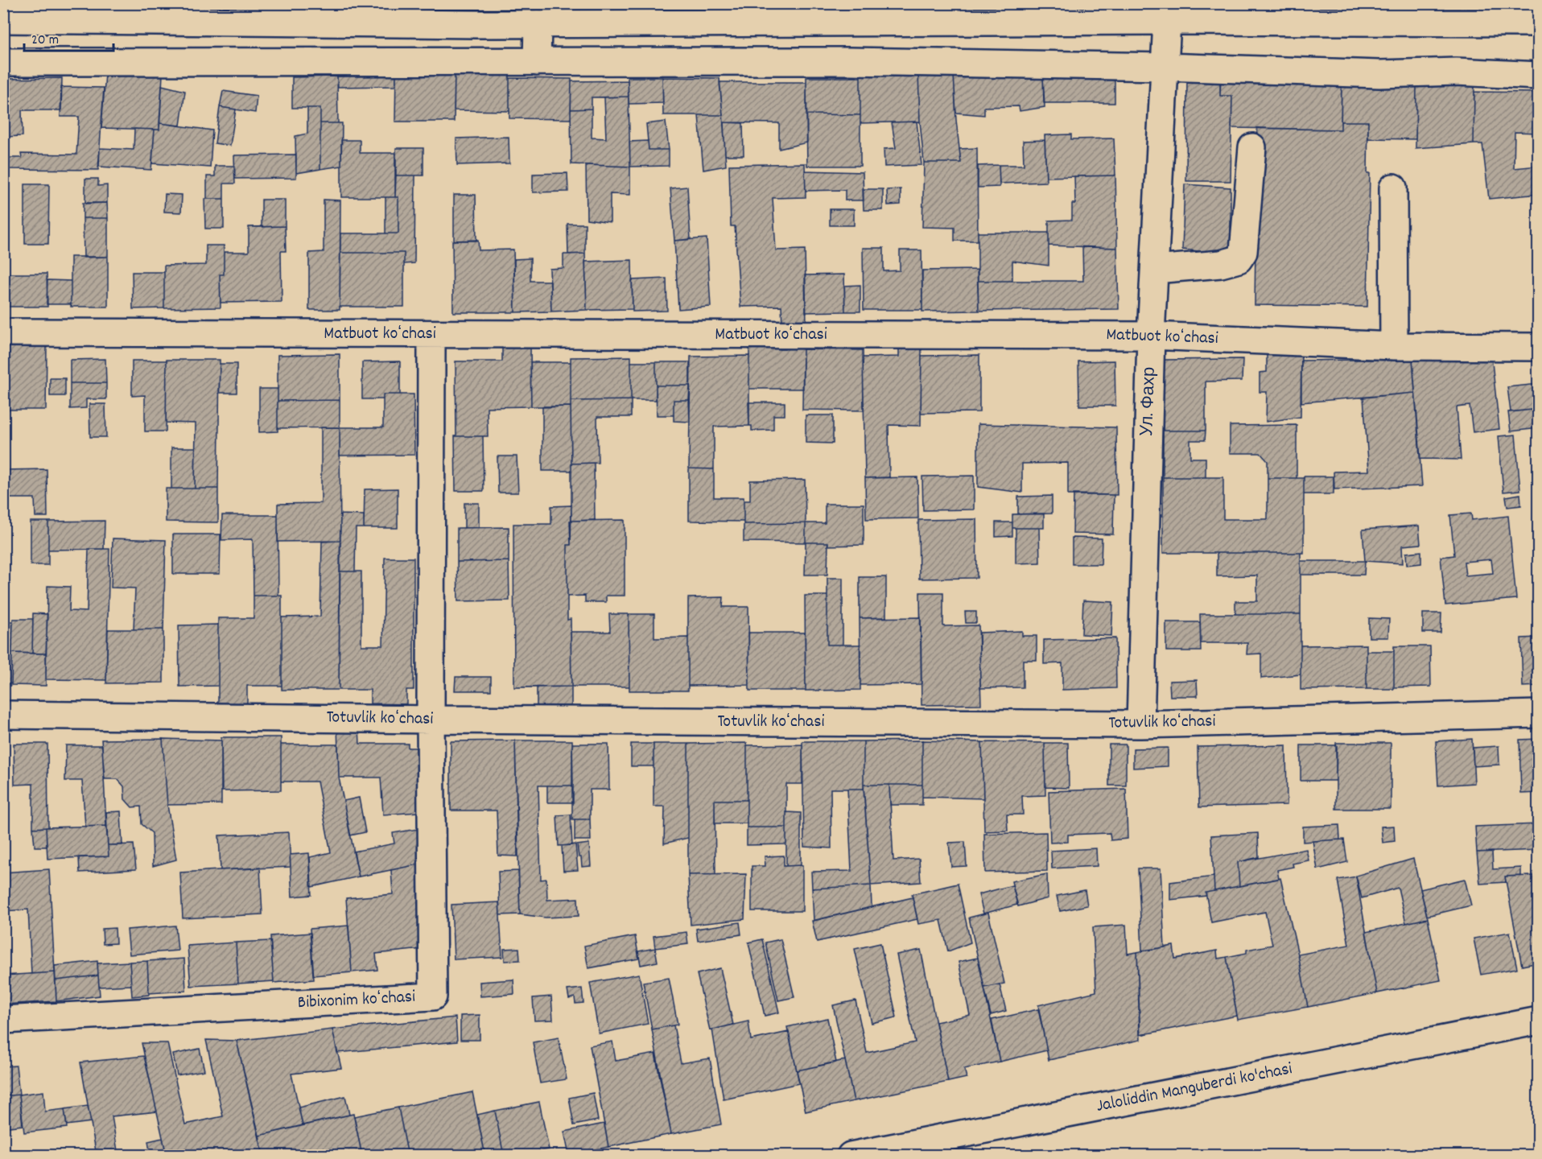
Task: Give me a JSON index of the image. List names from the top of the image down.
{
  "streets": {
    "street": [
      "Matbuot koʻchasi",
      "Ул. Фахр",
      "Totuvlik koʻchasi",
      "Bibixonim koʻchasi",
      "Jaloliddin Manguberdi ko'chasi"
    ]
  },
  "crossings": [
    ["Matbuot koʻchasi", "Ул. Фахр"],
    ["Ул. Фахр", "Totuvlik koʻchasi"],
    ["Totuvlik koʻchasi", "Bibixonim koʻchasi"]
  ],
  "scale_bar": "20 m"
}
